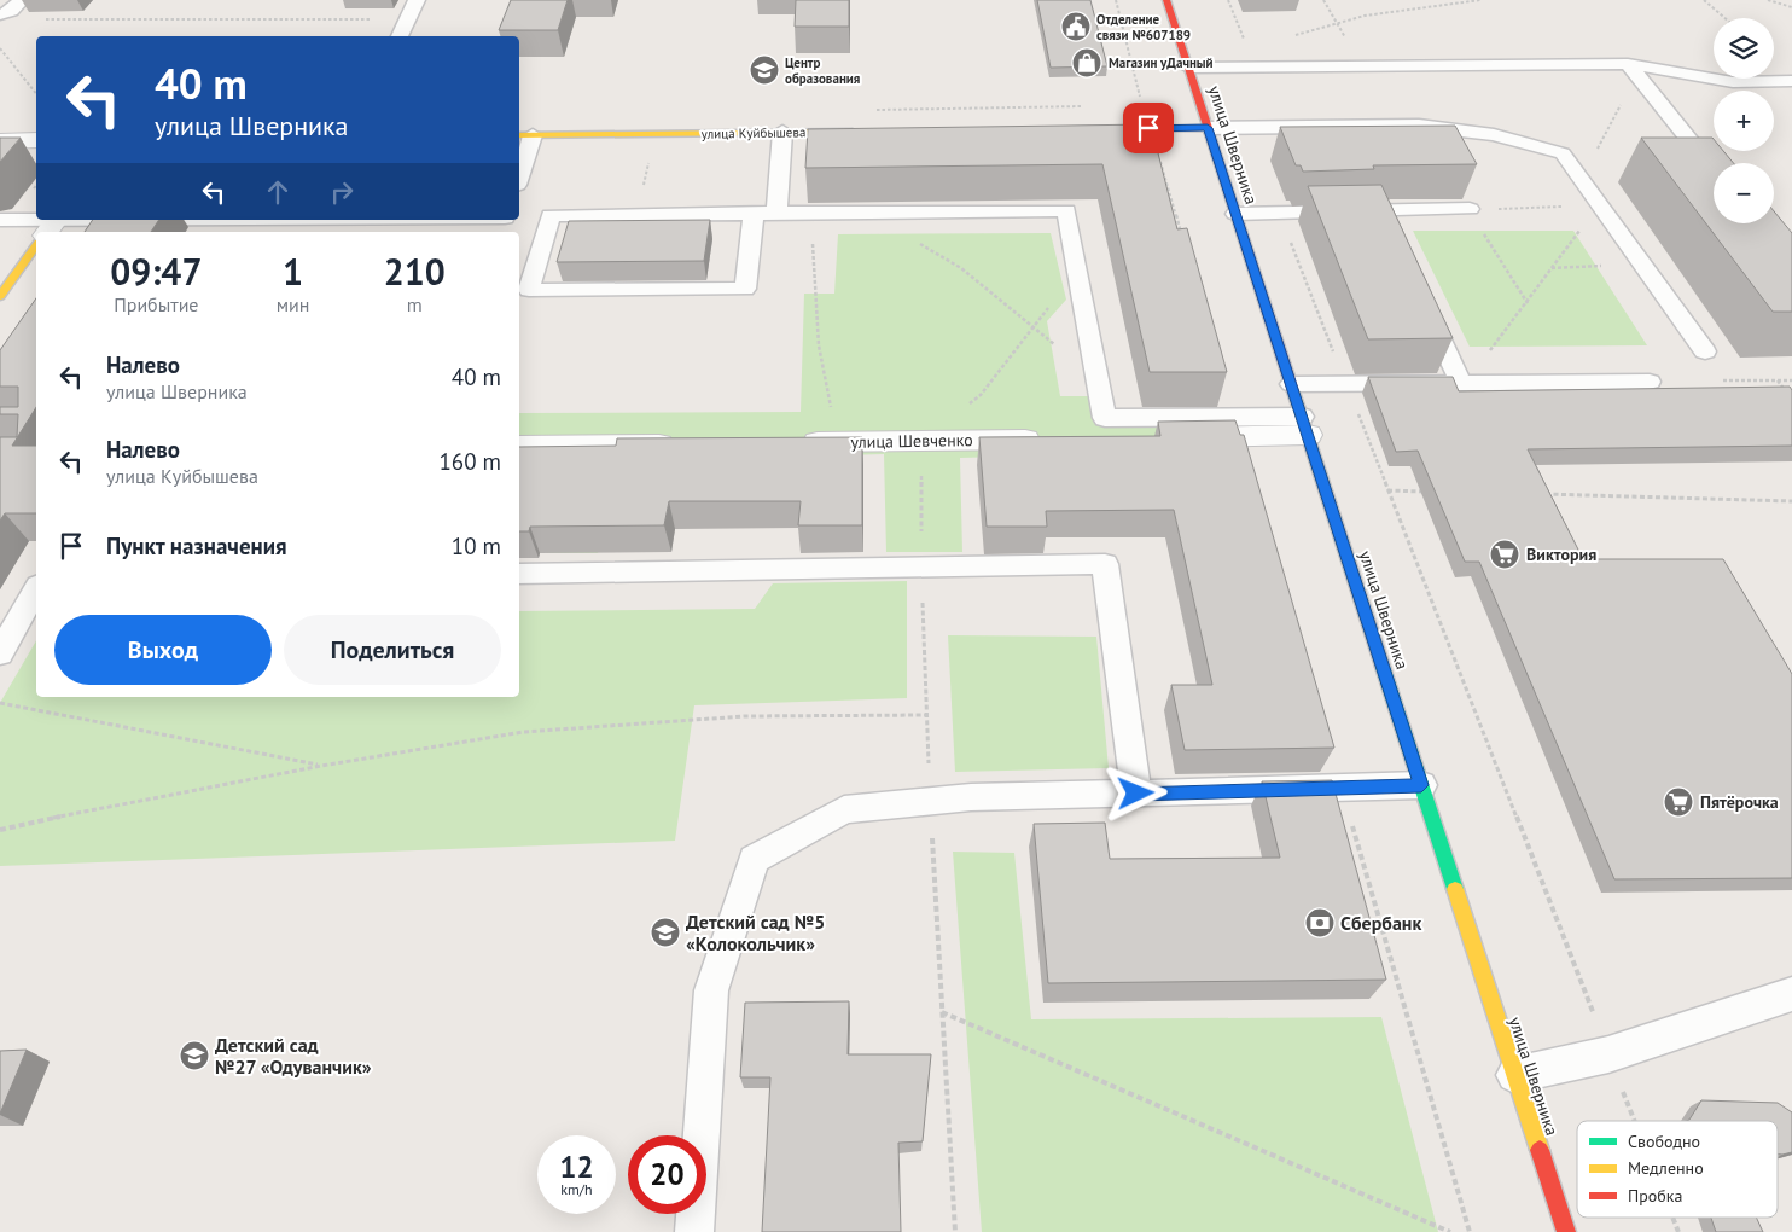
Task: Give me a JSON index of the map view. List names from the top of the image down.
{
  "streets": {
    "street": ["улица Куйбышева", "улица Шверника", "улица Шевченко"]
  },
  "places": {
    "public building": ["Отделение связи №607189"],
    "shop": ["Магазин уДачный"],
    "school or university": ["Центр образования", "Детский сад №5 «Колокольчик»", "Детский сад №27 «Одуванчик»"],
    "supermarket": ["Виктория", "Пятёрочка"],
    "bank": ["Сбербанк"]
  },
  "legend": ["Свободно", "Медленно", "Пробка"],
  "page": {
    "map_buttons": ["+", "−"],
    "turn": ["40 m", "улица Шверника"],
    "eta": [
      "09:47",
      "Прибытие",
      "1",
      "мин",
      "210",
      "m"
    ],
    "list": [
      {
        "name": "Налево",
        "note": "улица Шверника",
        "value": "40 m"
      },
      {
        "name": "Налево",
        "note": "улица Куйбышева",
        "value": "160 m"
      },
      {
        "name": "Пункт назначения",
        "value": "10 m"
      }
    ],
    "buttons": ["Выход", "Поделиться"],
    "speed": "12 km/h",
    "limit": "20"
  }
}
